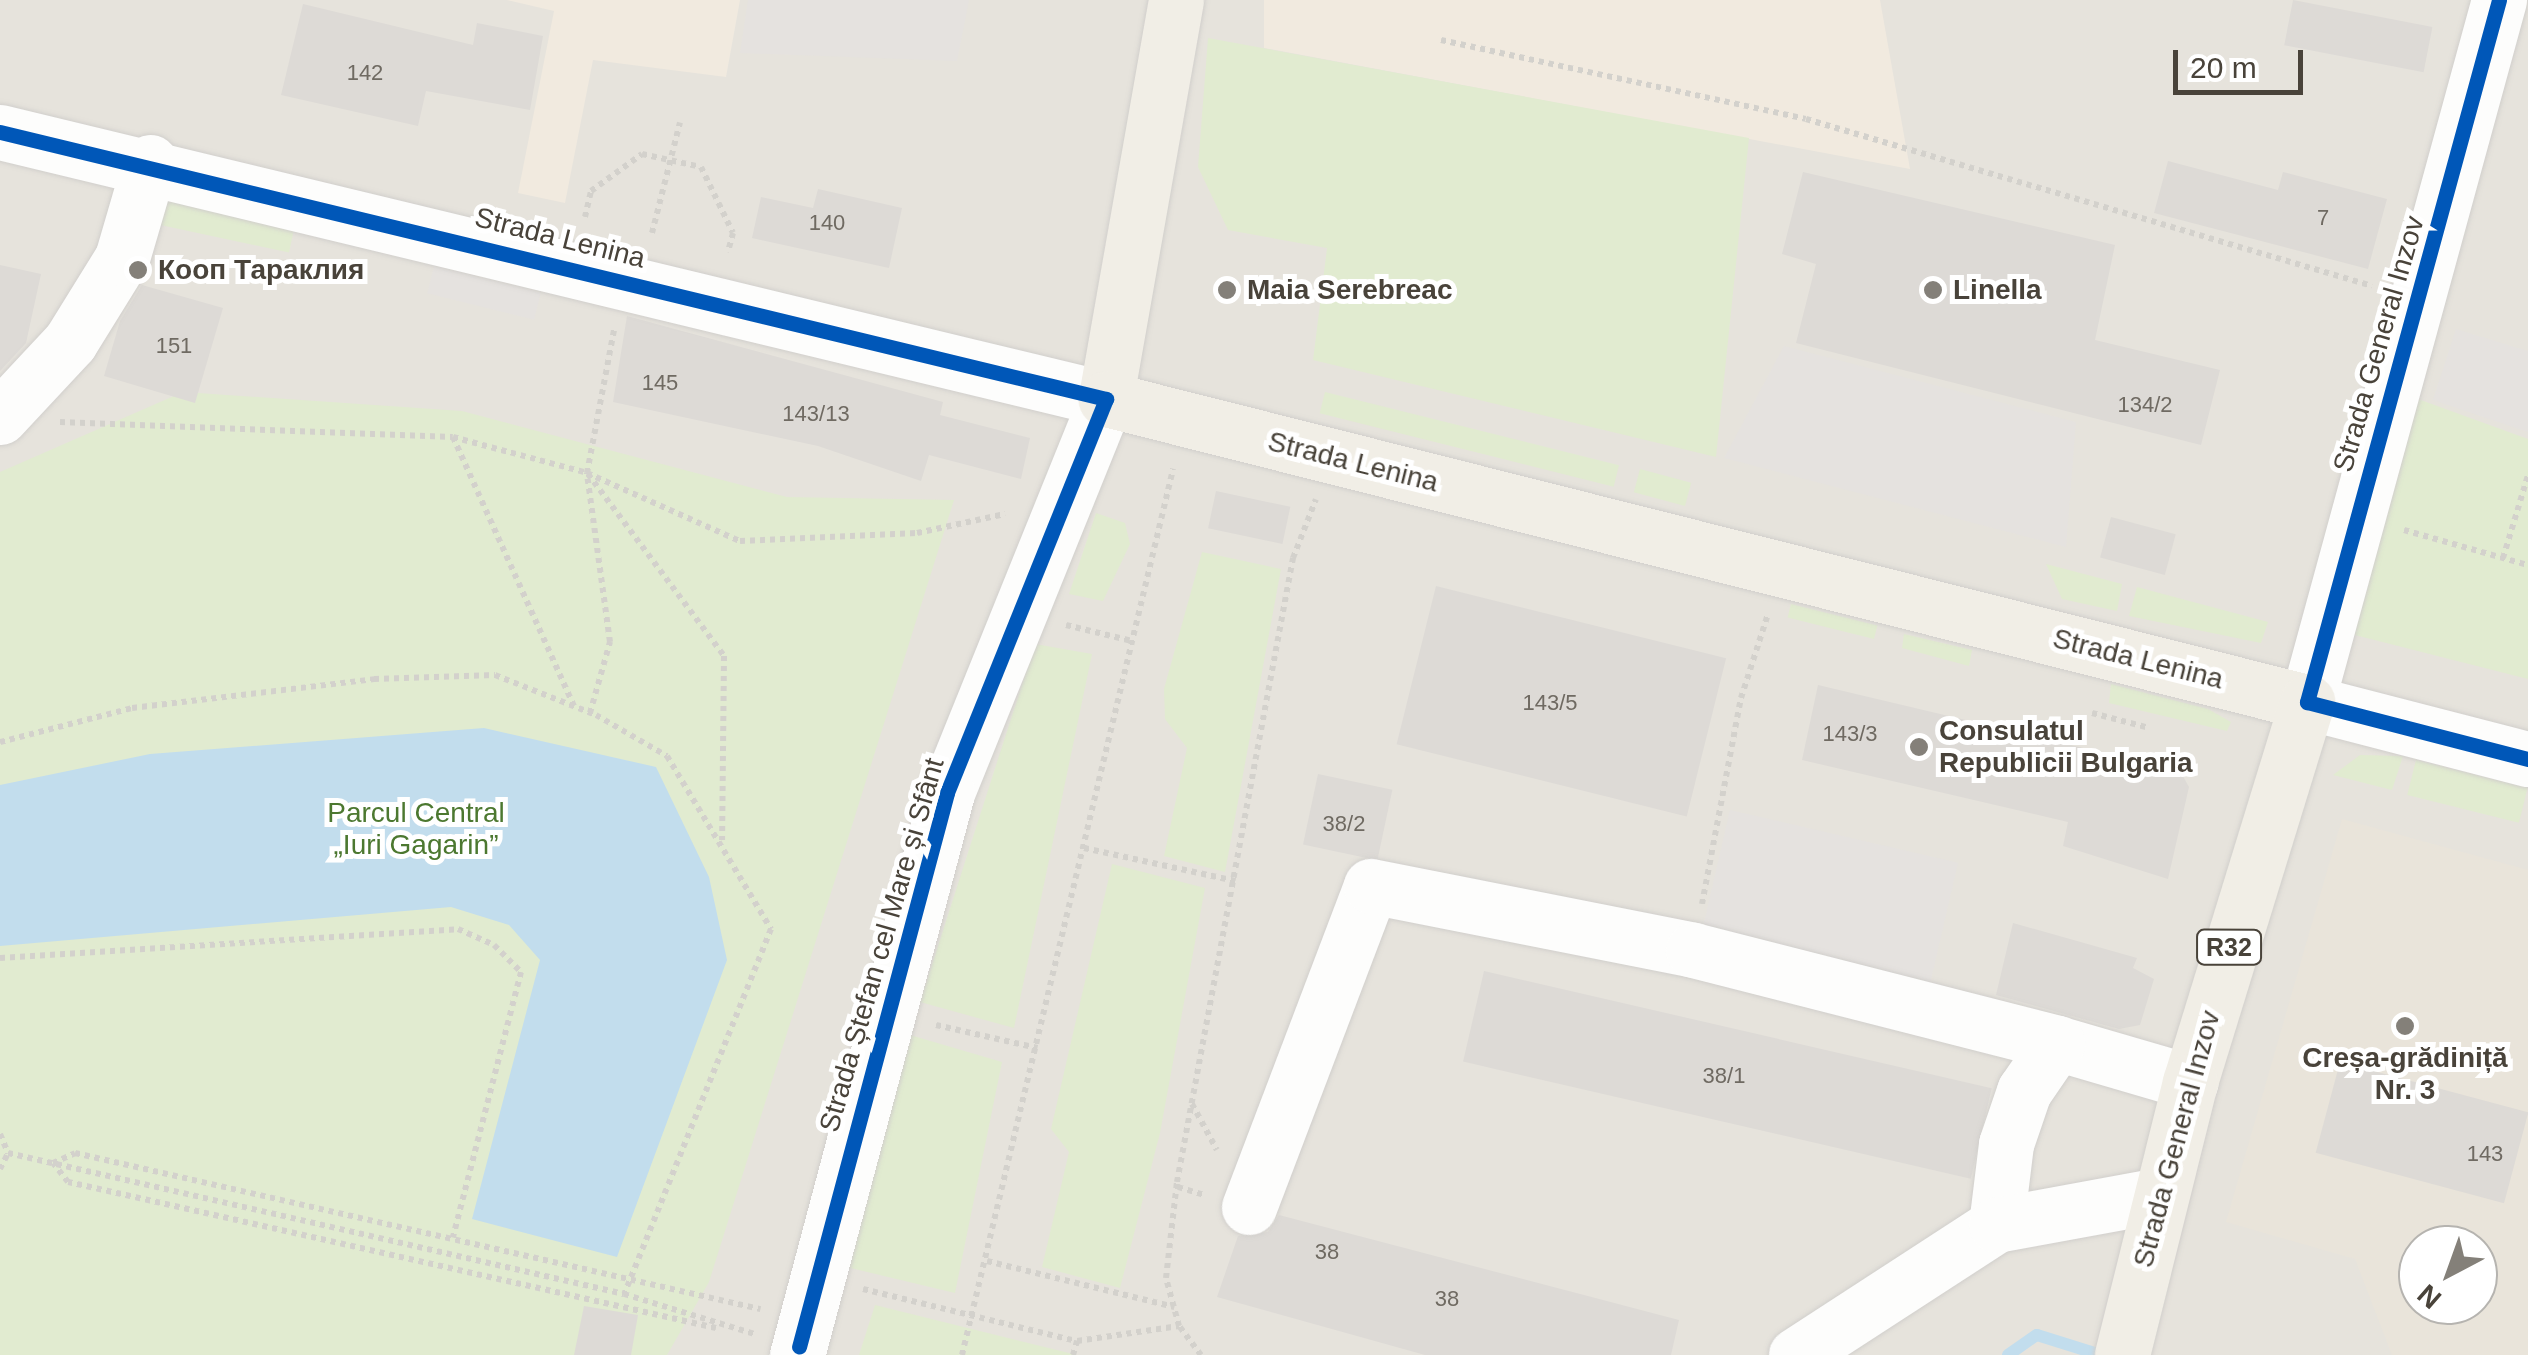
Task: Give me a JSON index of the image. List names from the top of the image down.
{
  "streets": {
    "main road": [
      "Strada Lenina",
      "Strada General Inzov",
      "Strada Ștefan cel Mare și Sfânt",
      "R32"
    ]
  },
  "crossings": [
    ["Strada Lenina", "Strada General Inzov"],
    ["Strada Lenina", "Strada Ștefan cel Mare și Sfânt"]
  ],
  "parks": ["Parcul Central „Iuri Gagarin”"],
  "places": [
    "Кооп Тараклия",
    "Maia Serebreac",
    "Linella",
    "Consulatul Republicii Bulgaria",
    "Creșa-grădiniță Nr. 3"
  ],
  "house_numbers": [
    "142",
    "7",
    "140",
    "151",
    "145",
    "134/2",
    "143/13",
    "143/5",
    "143/3",
    "38/2",
    "38/1",
    "143",
    "38",
    "38"
  ],
  "scale_bar": "20 m",
  "north": "bottom left"
}
